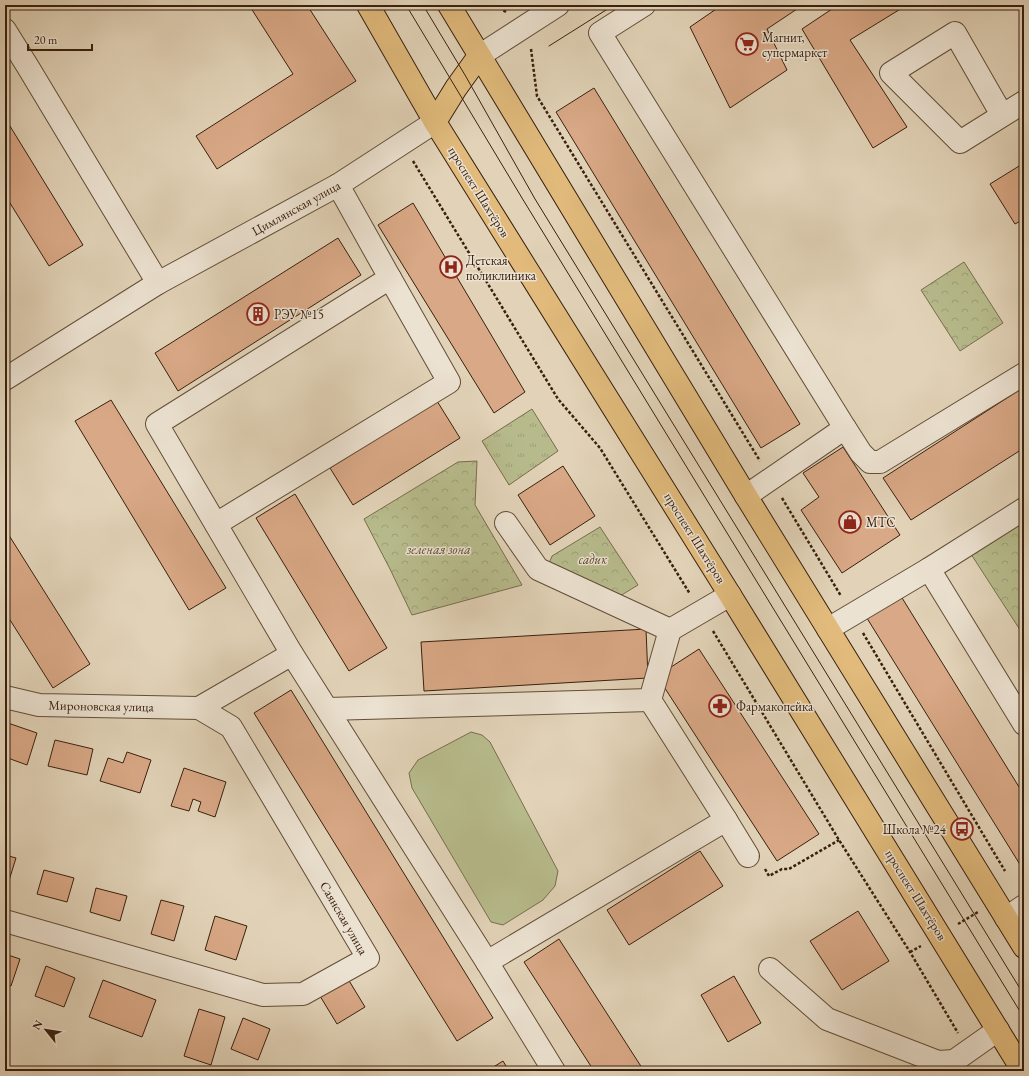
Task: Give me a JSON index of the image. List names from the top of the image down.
{
  "streets": {
    "main road": ["проспект Шахтёров", "Цимлянская улица"],
    "street": ["Мироновская улица", "Саянская улица"]
  },
  "crossings": [
    ["проспект Шахтёров", "Цимлянская улица"],
    ["Мироновская улица", "Саянская улица"]
  ],
  "parks": ["зеленая зона", "садик"],
  "places": {
    "supermarket": ["Магнит, супермаркет"],
    "hospital": ["Детская поликлиника"],
    "building": ["РЭУ №15"],
    "shop": ["МТС"],
    "pharmacy": ["Фармакопейка"],
    "bus stop": ["Школа №24"]
  },
  "scale_bar": "20 m",
  "north": "top left"
}
